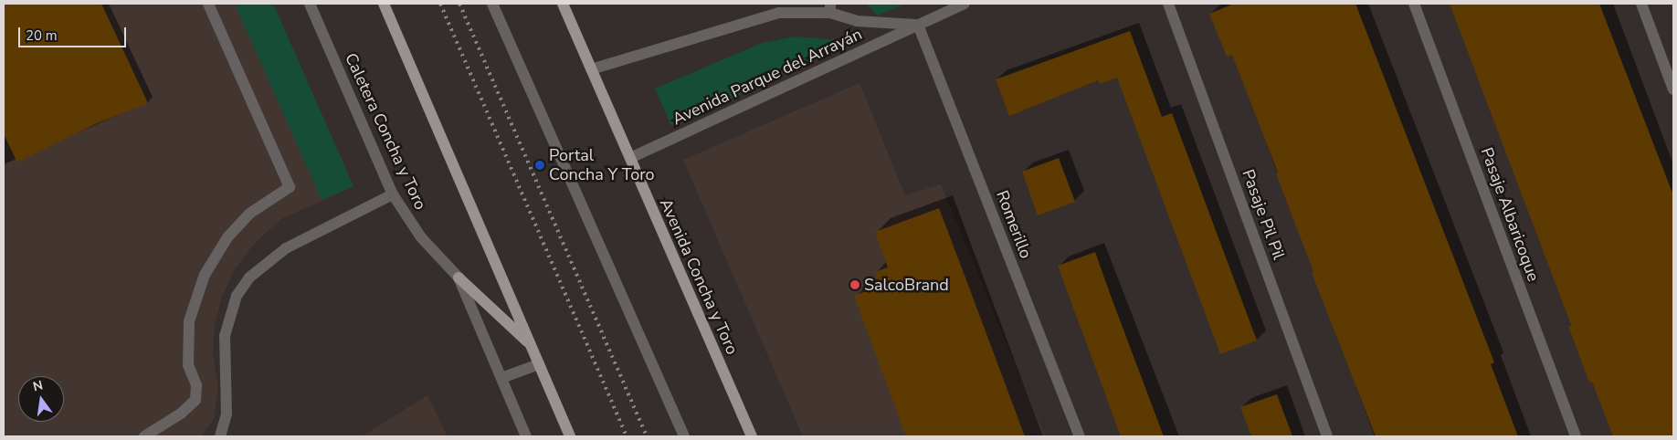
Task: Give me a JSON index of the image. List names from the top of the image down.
{
  "streets": {
    "main road": ["Avenida Concha y Toro"],
    "street": [
      "Avenida Parque del Arrayán",
      "Caletera Concha y Toro",
      "Pasaje Pil Pil",
      "Pasaje Albaricoque",
      "Romerillo"
    ]
  },
  "crossings": [
    ["Avenida Parque del Arrayán", "Romerillo"],
    ["Avenida Parque del Arrayán", "Avenida Concha y Toro"]
  ],
  "places": ["Portal Concha Y Toro", "SalcoBrand"],
  "scale_bar": "20 m",
  "north": "top"
}
